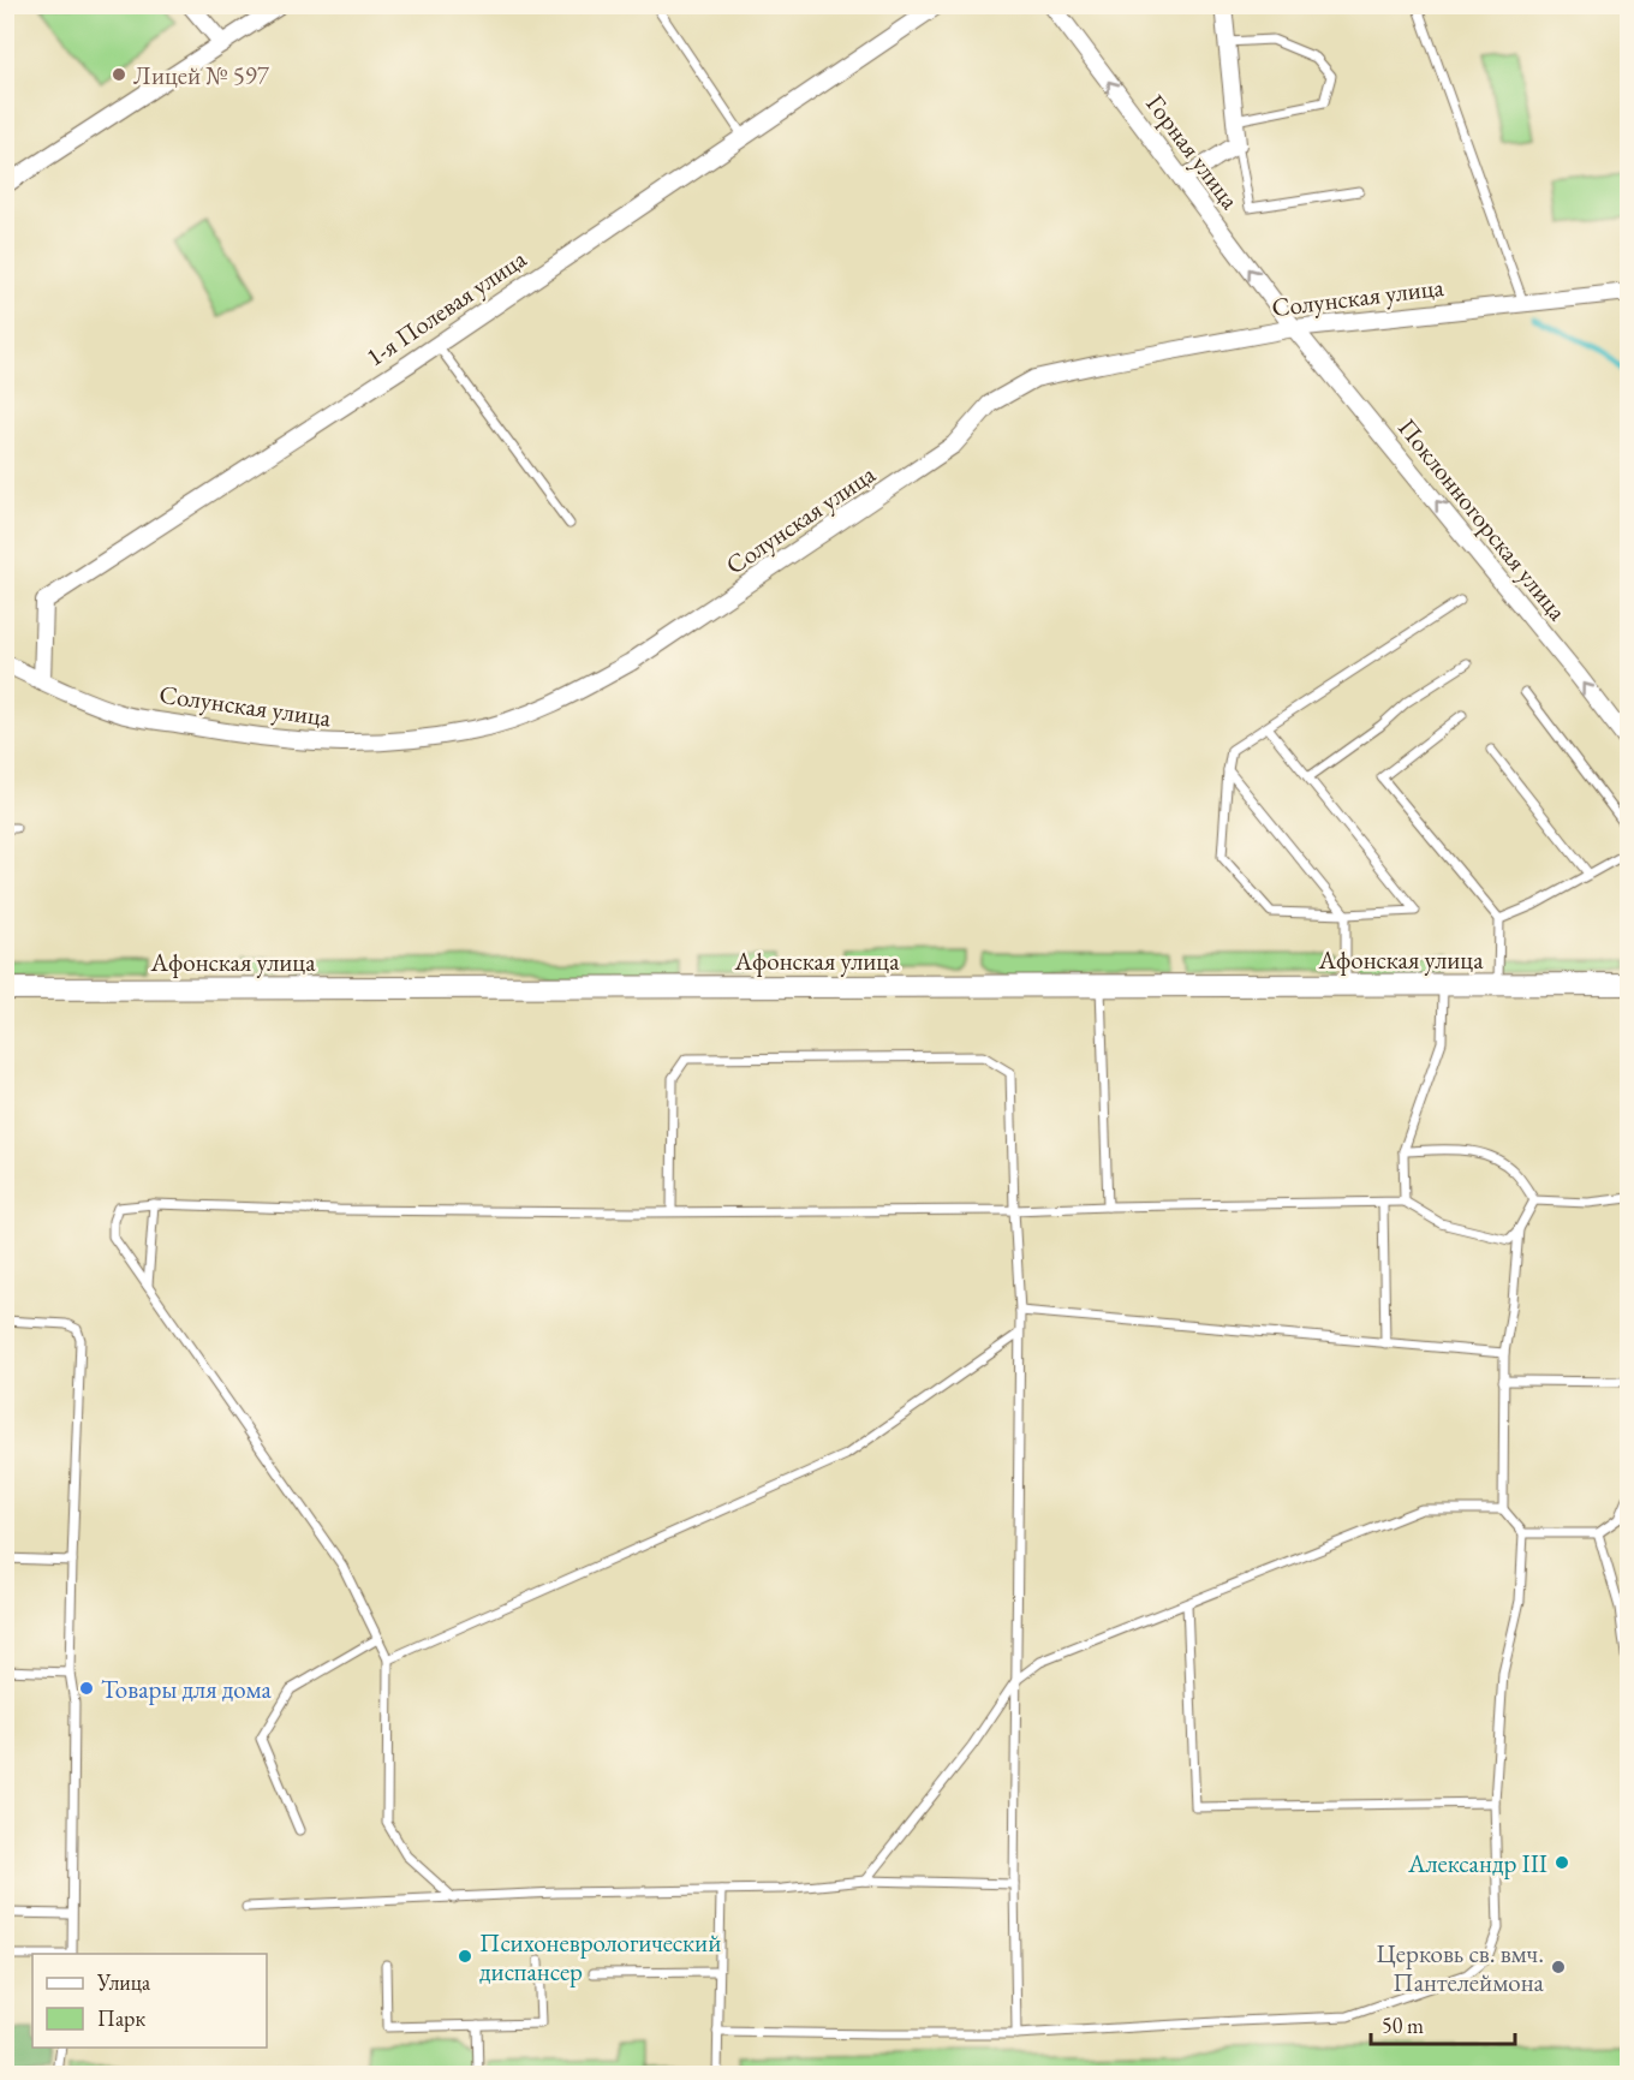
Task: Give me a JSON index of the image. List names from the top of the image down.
{
  "streets": {
    "street": [
      "Горная улица",
      "Солунская улица",
      "1-я Полевая улица",
      "Поклонногорская улица",
      "Афонская улица"
    ]
  },
  "crossings": [
    ["Горная улица", "Солунская улица"],
    ["Горная улица", "Поклонногорская улица"],
    ["Солунская улица", "1-я Полевая улица"],
    ["Солунская улица", "Поклонногорская улица"]
  ],
  "one_way": ["Горная улица", "Поклонногорская улица"],
  "places": [
    "Лицей № 597",
    "Товары для дома",
    "Александр III",
    "Психоневрологический диспансер",
    "Церковь св. вмч. Пантелеймона"
  ],
  "legend": ["Улица", "Парк"],
  "scale_bar": "50 m"
}
